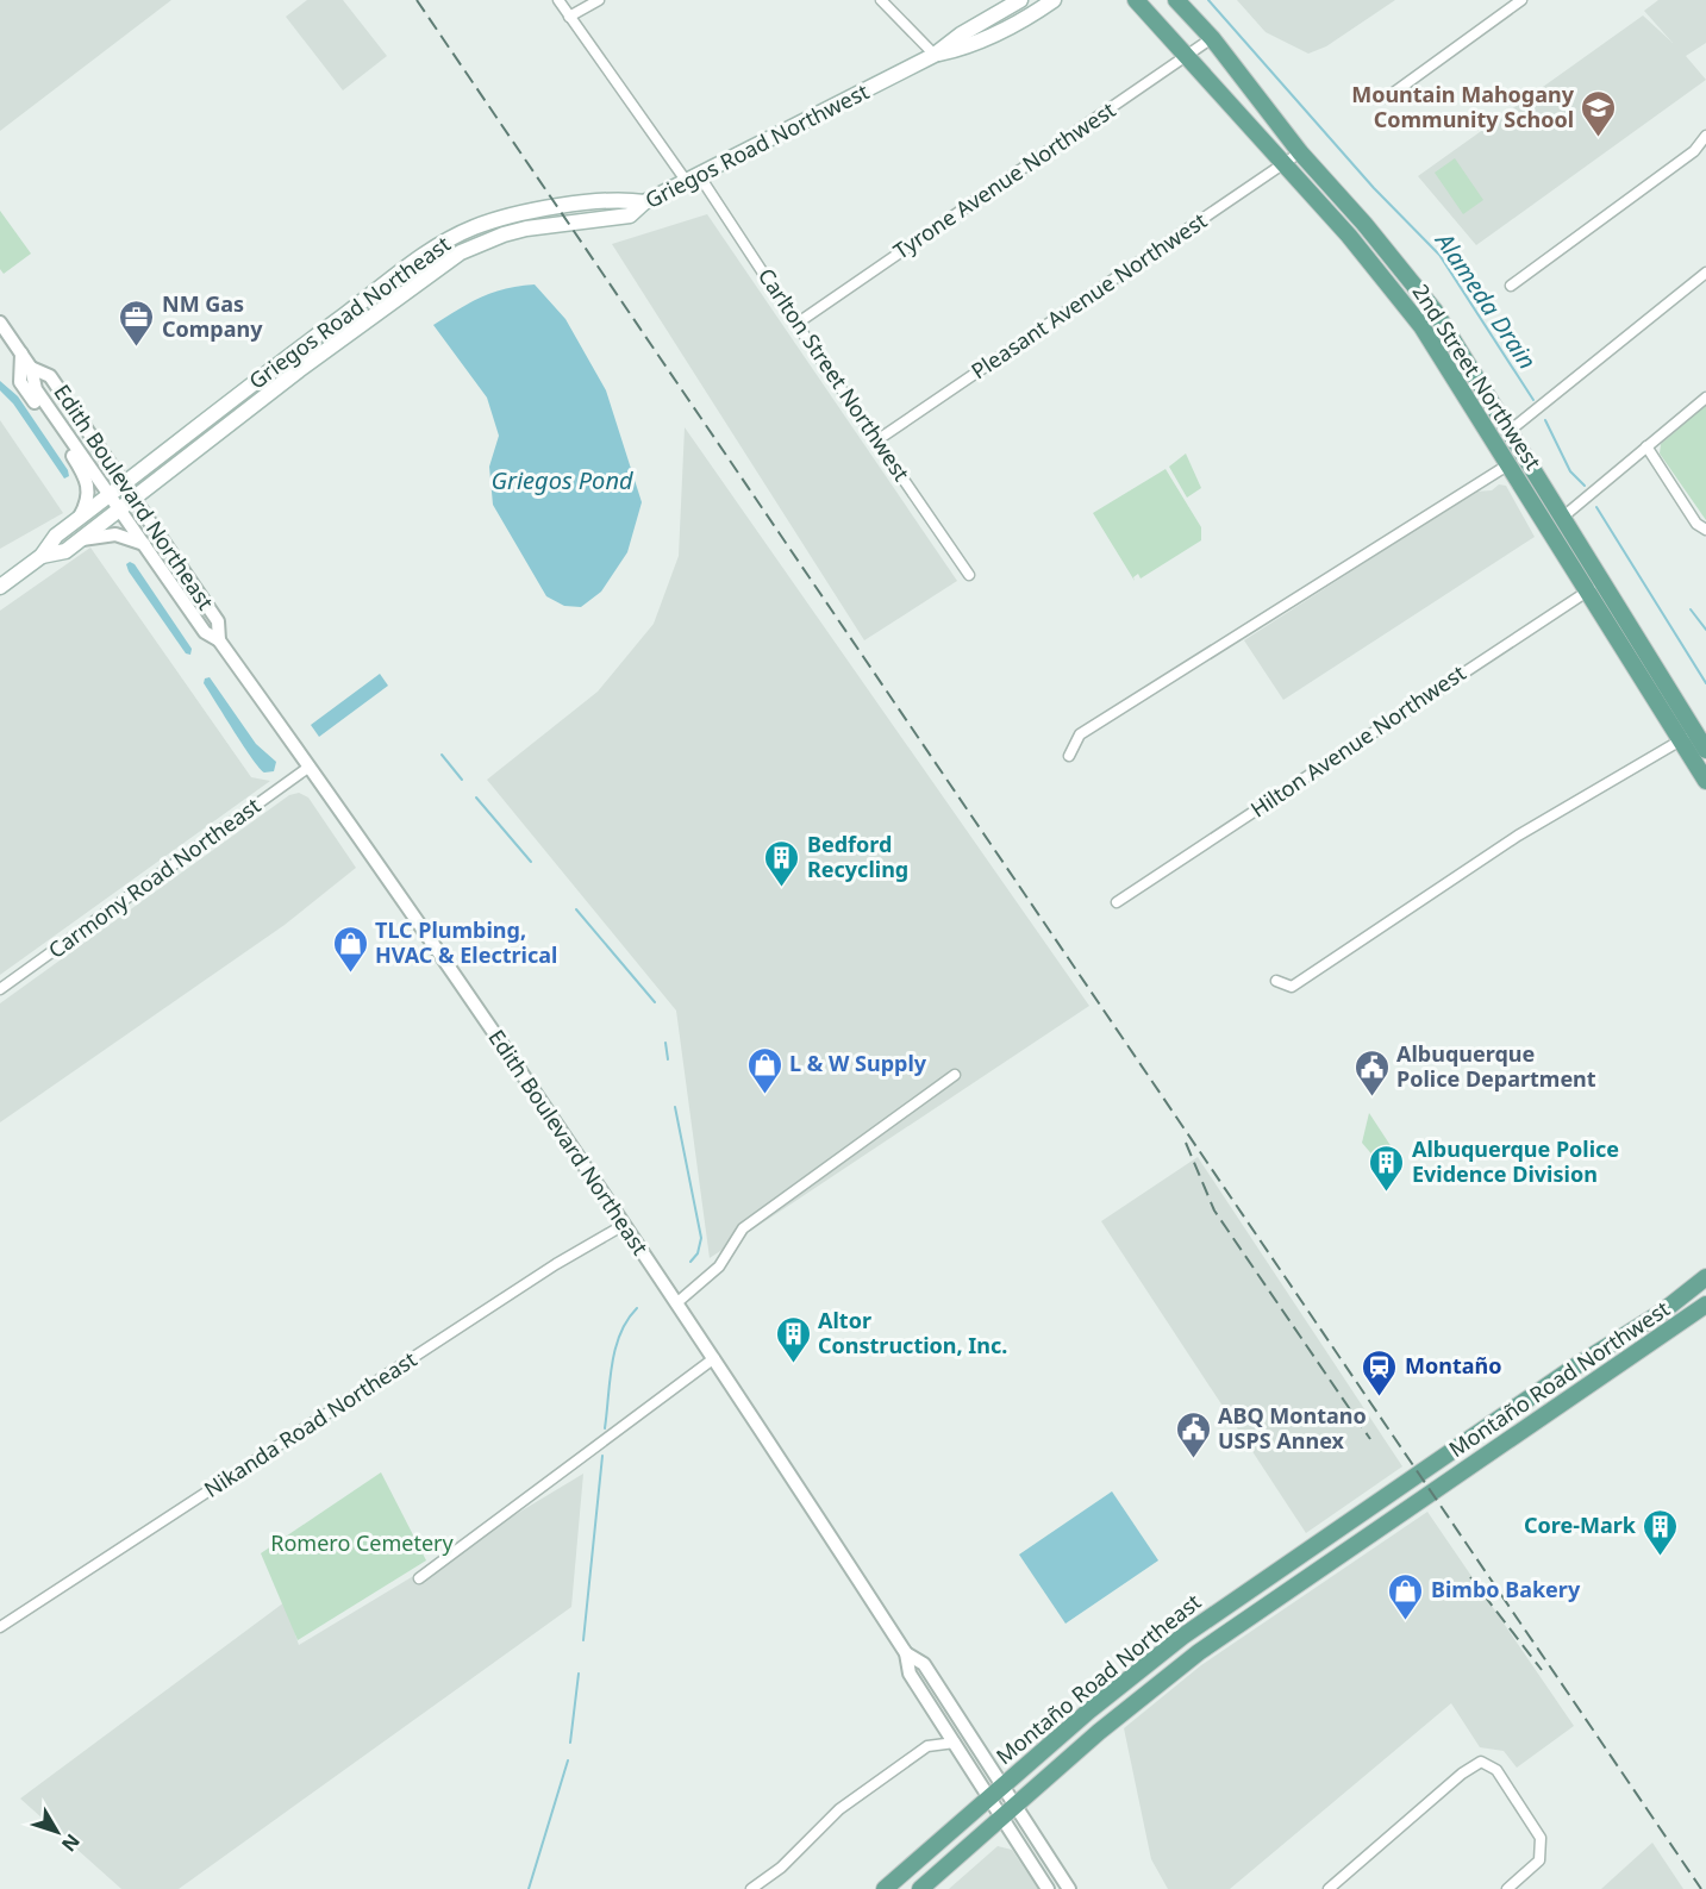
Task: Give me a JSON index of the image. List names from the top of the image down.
{
  "streets": {
    "main road": [
      "Griegos Road Northwest",
      "Griegos Road Northeast",
      "2nd Street Northwest",
      "Montaño Road Northwest",
      "Montaño Road Northeast"
    ],
    "street": [
      "Tyrone Avenue Northwest",
      "Pleasant Avenue Northwest",
      "Carlton Street Northwest",
      "Edith Boulevard Northeast",
      "Hilton Avenue Northwest",
      "Carmony Road Northeast",
      "Nikanda Road Northeast"
    ]
  },
  "crossings": [
    ["Griegos Road Northwest", "Griegos Road Northeast"],
    ["Griegos Road Northwest", "Carlton Street Northwest"],
    ["Tyrone Avenue Northwest", "Carlton Street Northwest"],
    ["Tyrone Avenue Northwest", "2nd Street Northwest"],
    ["Pleasant Avenue Northwest", "Carlton Street Northwest"],
    ["Pleasant Avenue Northwest", "2nd Street Northwest"],
    ["Griegos Road Northeast", "Edith Boulevard Northeast"],
    ["2nd Street Northwest", "Hilton Avenue Northwest"],
    ["Edith Boulevard Northeast", "Carmony Road Northeast"],
    ["Edith Boulevard Northeast", "Nikanda Road Northeast"],
    ["Edith Boulevard Northeast", "Montaño Road Northeast"],
    ["Montaño Road Northwest", "Montaño Road Northeast"]
  ],
  "water": ["Alameda Drain", "Griegos Pond"],
  "parks": ["Romero Cemetery"],
  "places": {
    "school or university": ["Mountain Mahogany Community School"],
    "office": ["NM Gas Company"],
    "building": [
      "Bedford Recycling",
      "Albuquerque Police Evidence Division",
      "Altor Construction, Inc.",
      "Core-Mark"
    ],
    "shop": ["TLC Plumbing, HVAC & Electrical", "L & W Supply", "Bimbo Bakery"],
    "public building": ["Albuquerque Police Department", "ABQ Montano USPS Annex"],
    "station": ["Montaño"]
  },
  "north": "bottom right"
}
